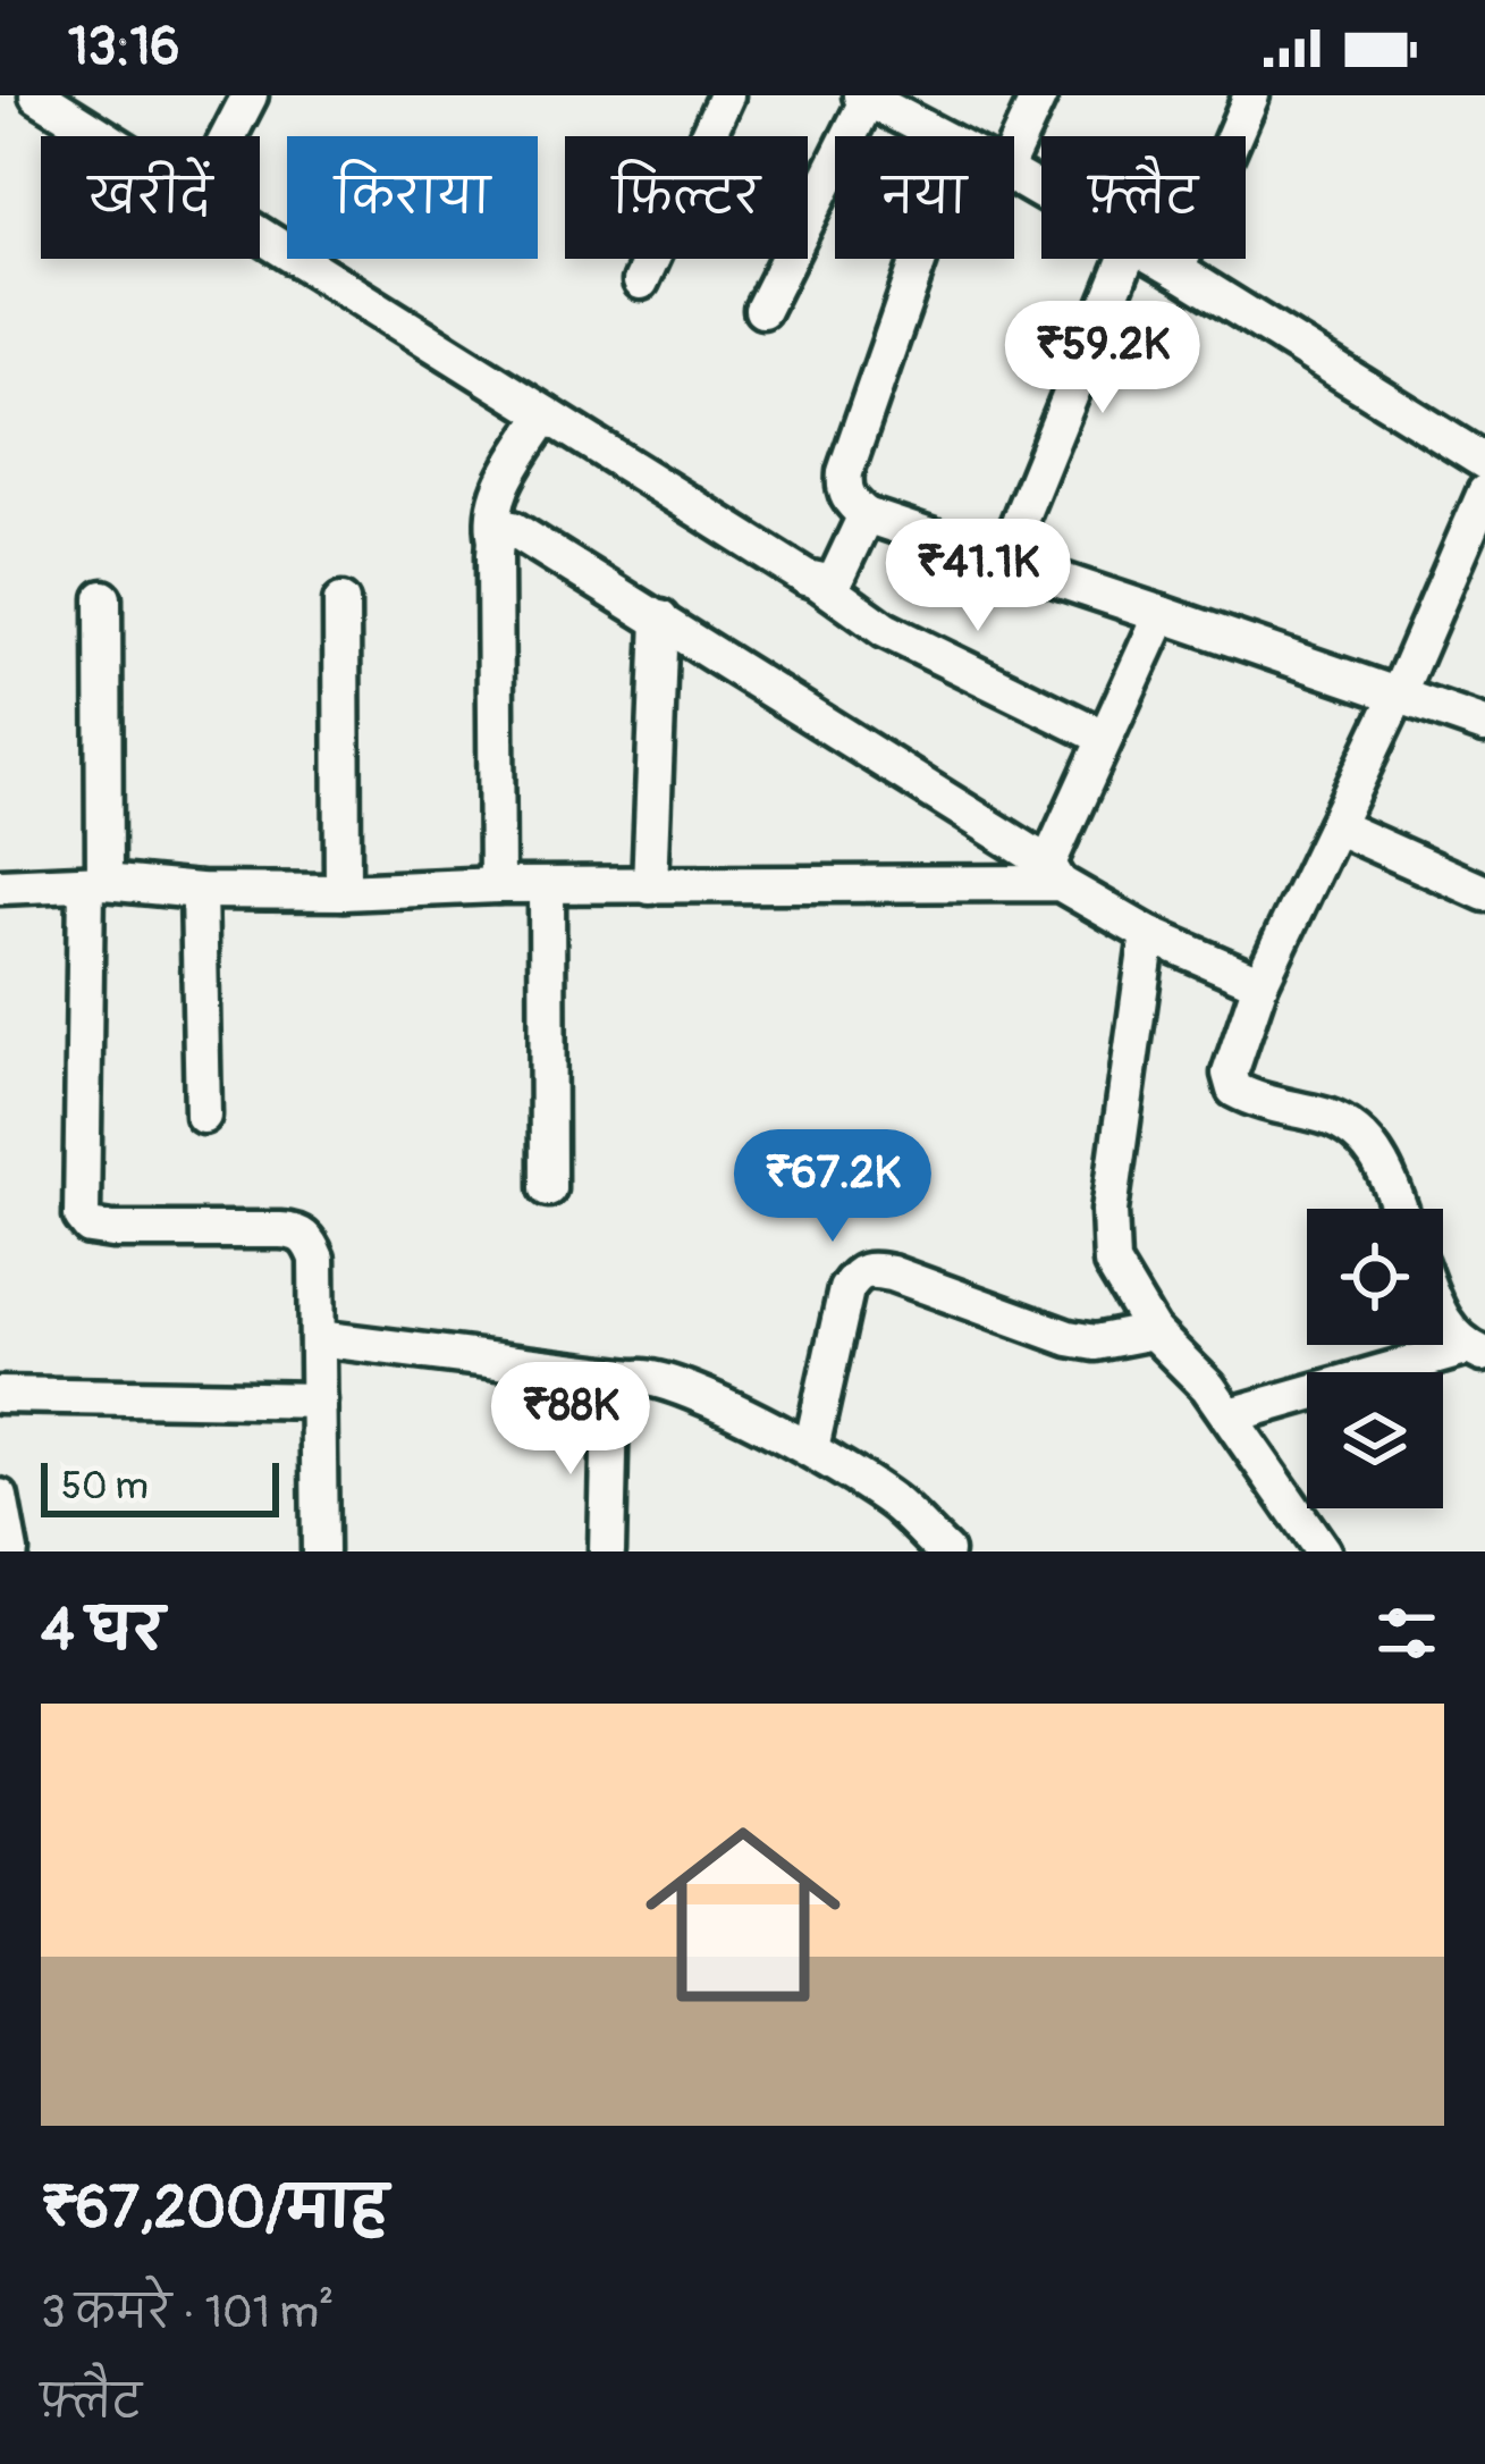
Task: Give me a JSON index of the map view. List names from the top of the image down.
{
  "scale_bar": "50 m",
  "page": {
    "status": "13:16",
    "chip": [
      "खरीदें",
      "किराया",
      "फ़िल्टर",
      "नया",
      "फ़्लैट"
    ],
    "price": [
      "₹59.2K",
      "₹41.1K",
      "₹67.2K",
      "₹88K"
    ],
    "scale": "50 m",
    "heading": "4 घर",
    "list": [
      {
        "name": "₹67,200/माह",
        "note": "3 कमरे · 101 m² · फ़्लैट"
      }
    ]
  }
}
